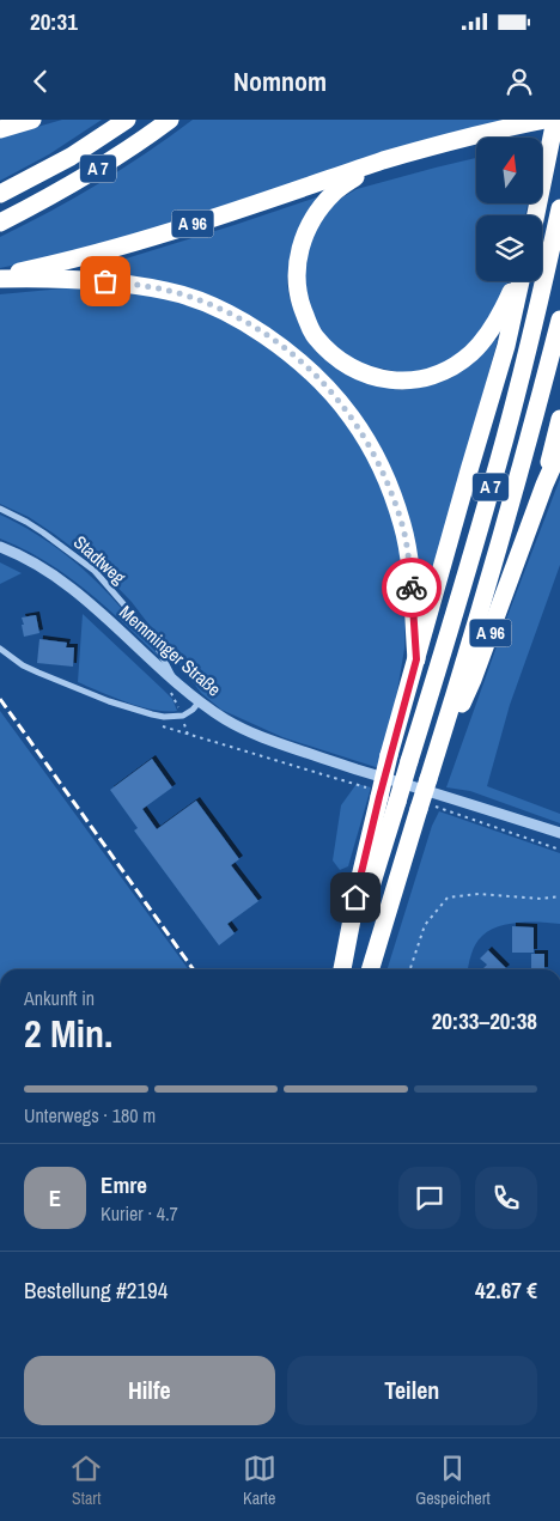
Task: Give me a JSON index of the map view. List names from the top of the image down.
{
  "streets": {
    "highway": ["A 7", "A 96"],
    "street": ["Stadtweg", "Memminger Straße"]
  },
  "crossings": [
    ["A 7", "A 96"],
    ["Stadtweg", "Memminger Straße"]
  ],
  "north": "top",
  "page": {
    "status": "20:31",
    "header": "Nomnom",
    "heading": ["2 Min.", "Ankunft in", "20:33–20:38"],
    "panel": [
      "Emre",
      "Kurier · 4.7",
      "Bestellung #2194",
      "42.67 €"
    ],
    "bar": "Unterwegs · 180 m",
    "round": "E",
    "buttons": ["Hilfe", "Teilen"],
    "tabs": ["Start", "Karte", "Gespeichert"]
  }
}
